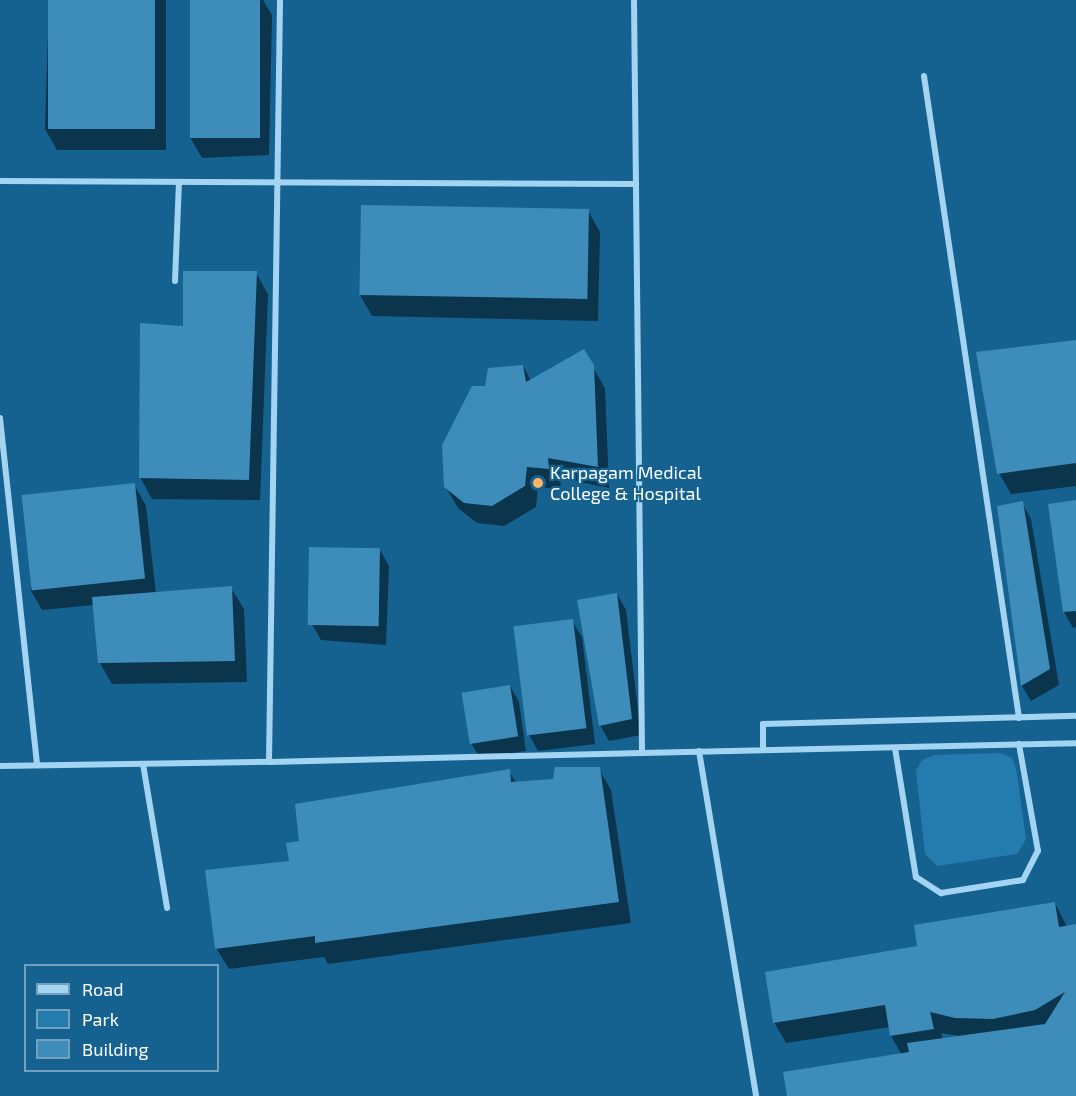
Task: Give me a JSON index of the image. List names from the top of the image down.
{
  "places": ["Karpagam Medical College & Hospital"],
  "legend": ["Road", "Park", "Building"]
}
